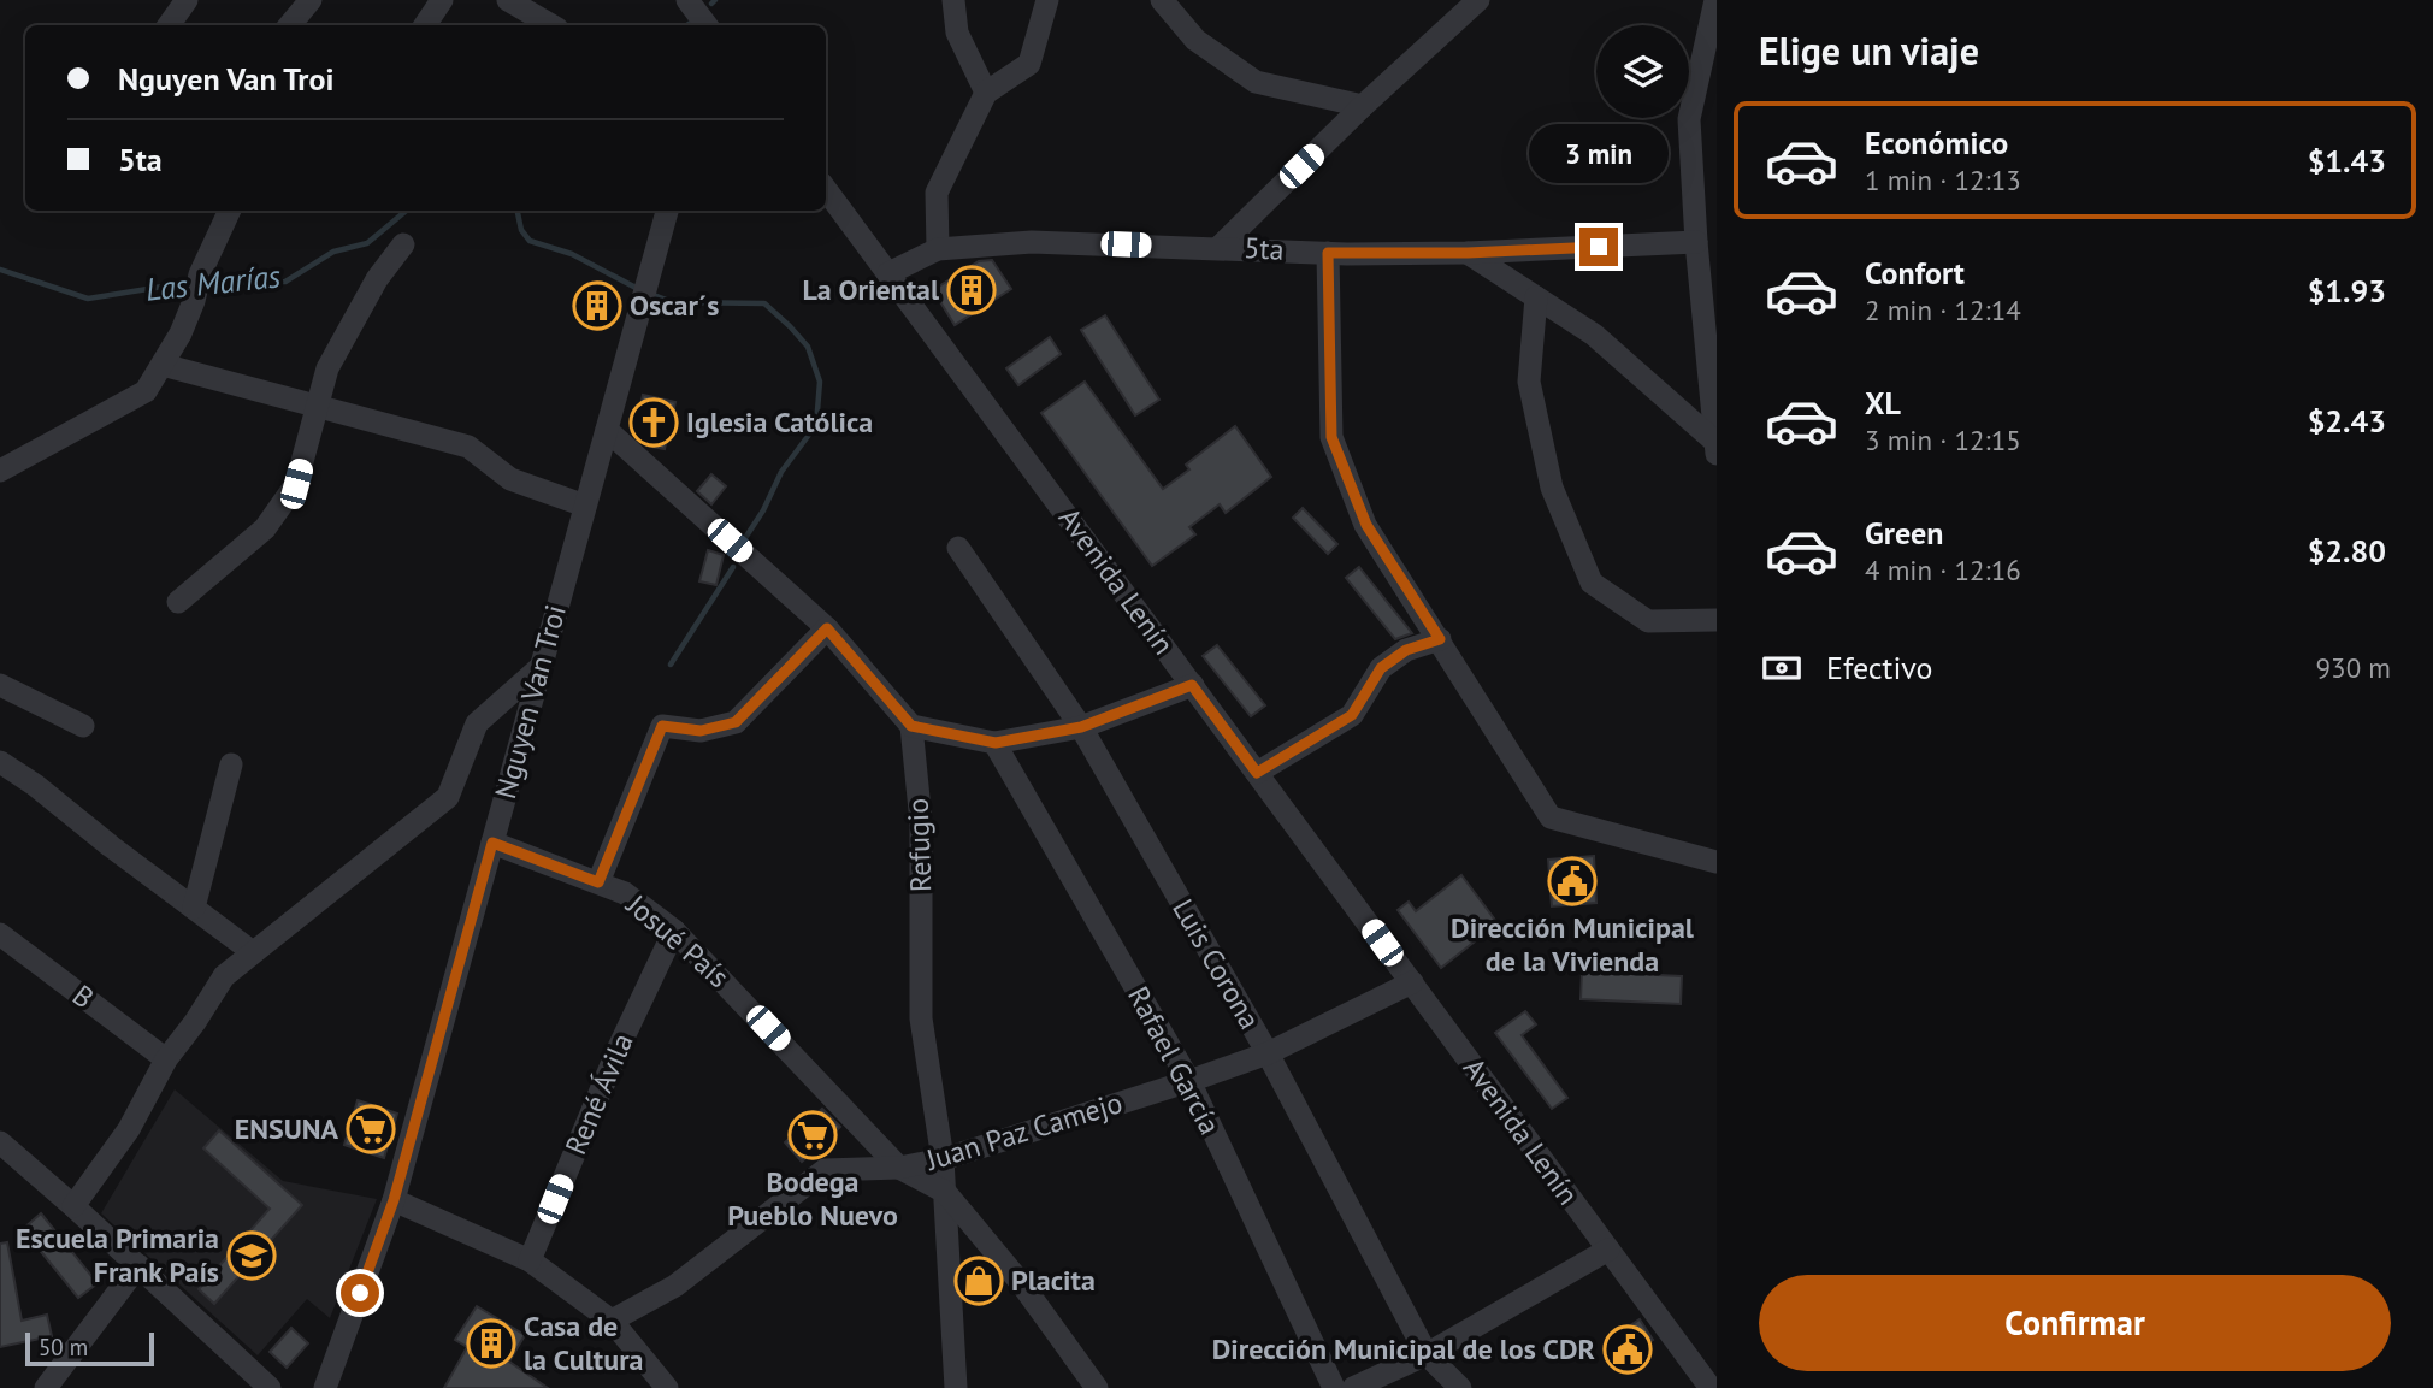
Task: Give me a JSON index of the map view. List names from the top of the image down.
{
  "streets": {
    "street": [
      "5ta",
      "Avenida Lenín",
      "Nguyen Van Troi",
      "Refugio",
      "Josué País",
      "Luis Corona",
      "B",
      "Rafael García",
      "René Ávila",
      "Juan Paz Camejo"
    ]
  },
  "crossings": [
    ["5ta", "Avenida Lenín"],
    ["Avenida Lenín", "Juan Paz Camejo"],
    ["Nguyen Van Troi", "Josué País"],
    ["Refugio", "Josué País"],
    ["Refugio", "Juan Paz Camejo"],
    ["Josué País", "René Ávila"],
    ["Josué País", "Juan Paz Camejo"],
    ["Luis Corona", "Juan Paz Camejo"],
    ["Rafael García", "Juan Paz Camejo"]
  ],
  "water": ["Las Marías"],
  "places": {
    "building": ["La Oriental", "Oscar´s", "Casa de la Cultura"],
    "church": ["Iglesia Católica"],
    "public building": ["Dirección Municipal de la Vivienda", "Dirección Municipal de los CDR"],
    "supermarket": ["ENSUNA", "Bodega Pueblo Nuevo"],
    "school or university": ["Escuela Primaria Frank País"],
    "shop": ["Placita"]
  },
  "scale_bar": "50 m",
  "page": {
    "heading": "Elige un viaje",
    "banner": ["Nguyen Van Troi", "5ta"],
    "list": [
      {
        "name": "Económico",
        "note": "1 min · 12:13",
        "value": "$1.43"
      },
      {
        "name": "Confort",
        "note": "2 min · 12:14",
        "value": "$1.93"
      },
      {
        "name": "XL",
        "note": "3 min · 12:15",
        "value": "$2.43"
      },
      {
        "name": "Green",
        "note": "4 min · 12:16",
        "value": "$2.80"
      }
    ],
    "bubble": "3 min",
    "pay": ["Efectivo", "930 m"],
    "buttons": "Confirmar",
    "scale": "50 m"
  }
}
